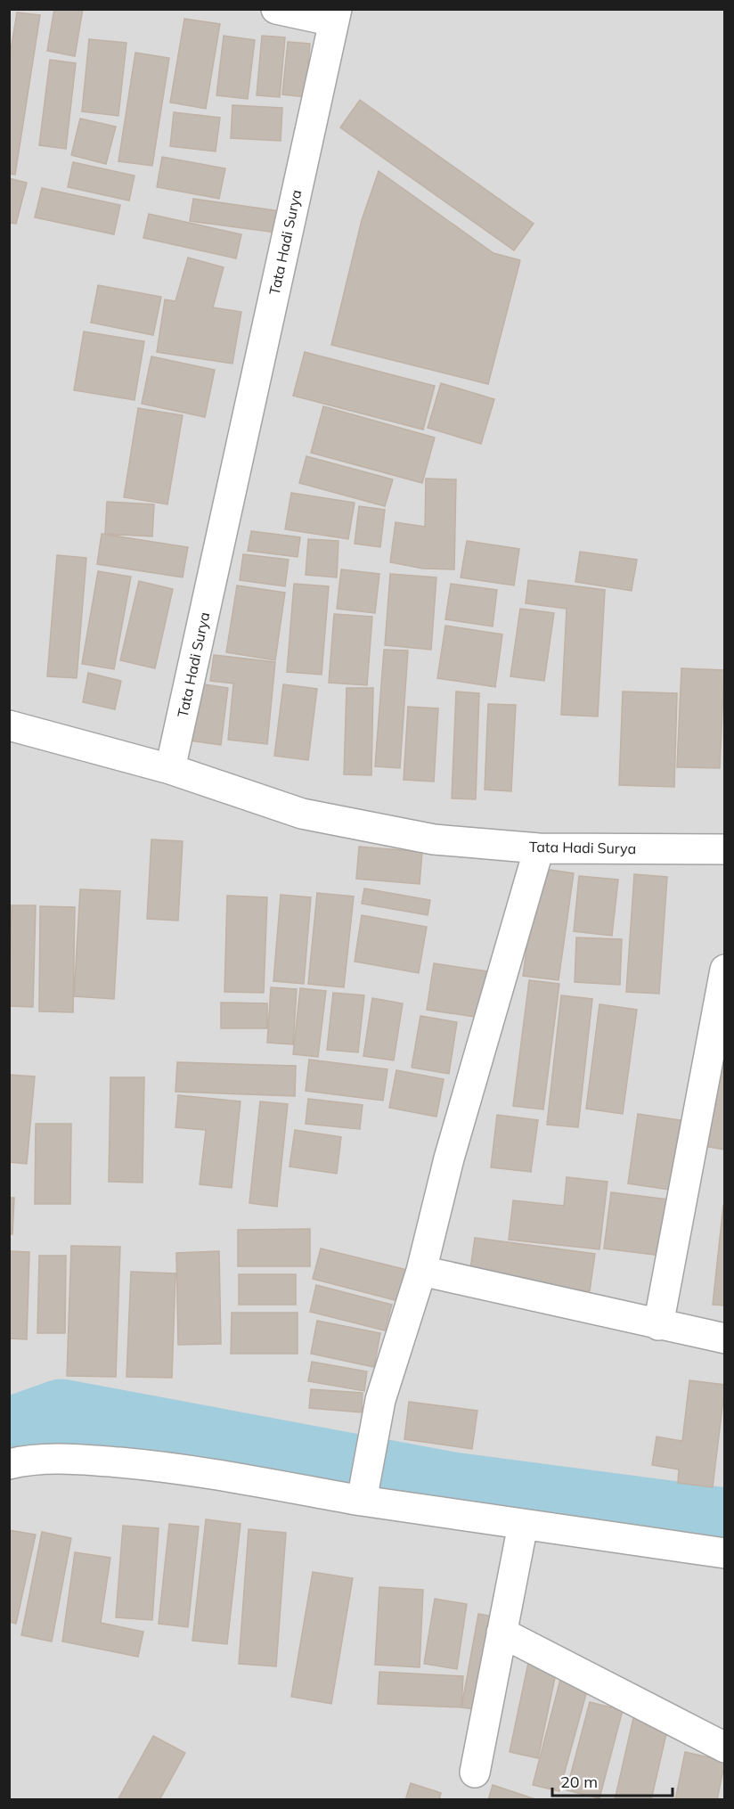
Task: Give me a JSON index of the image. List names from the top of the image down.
{
  "streets": {
    "street": ["Tata Hadi Surya"]
  },
  "scale_bar": "20 m"
}
